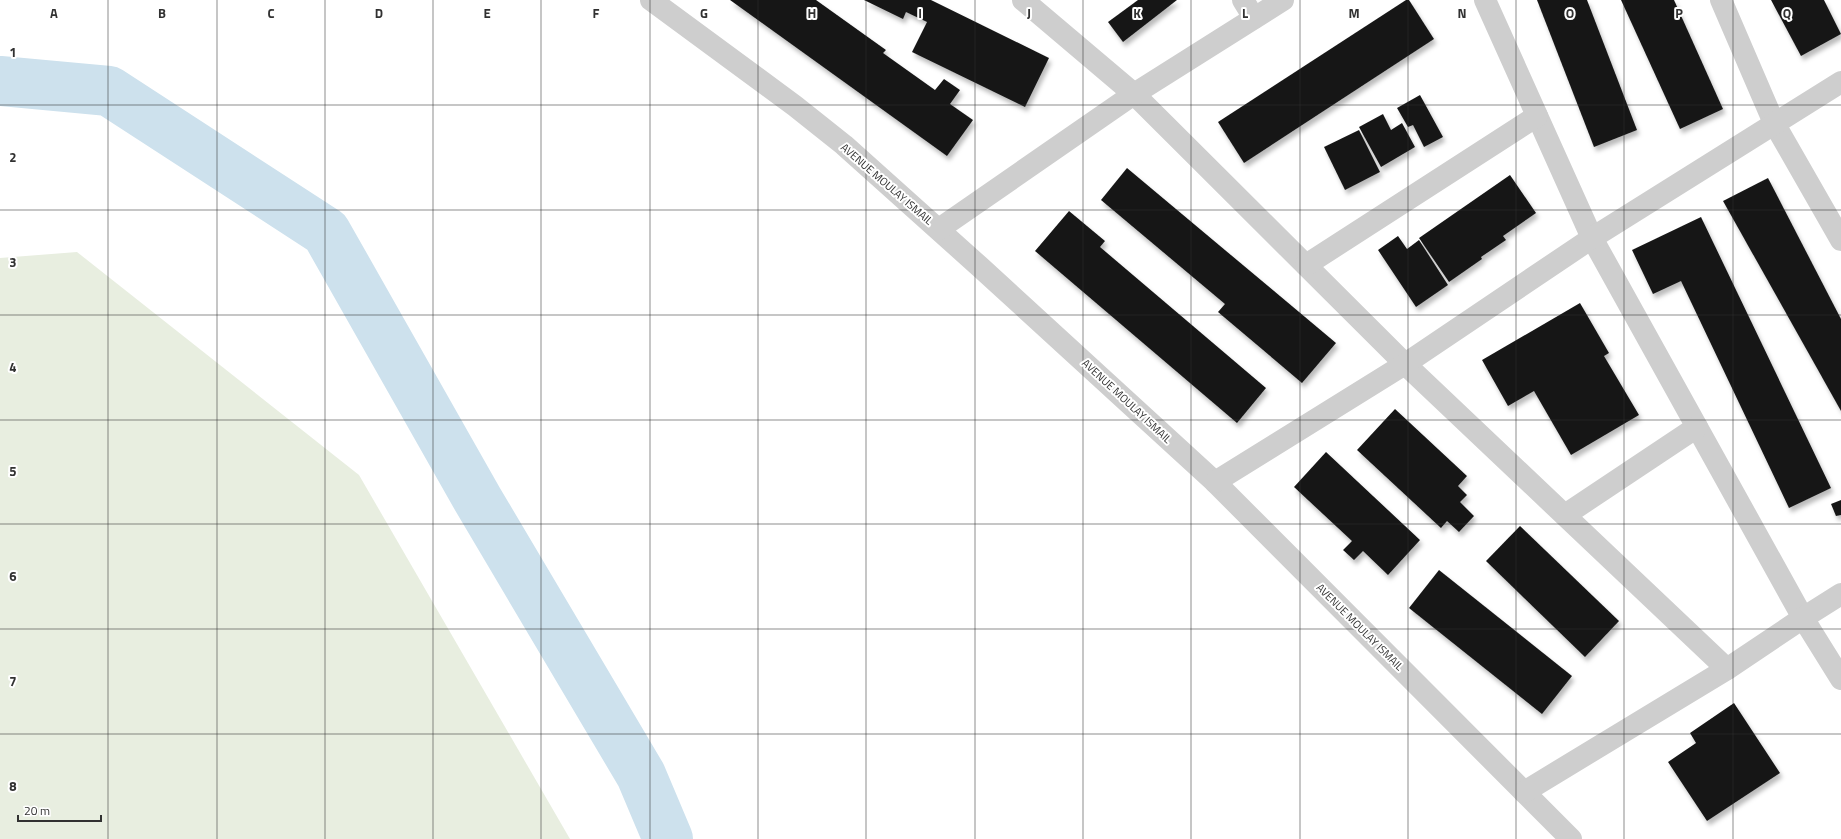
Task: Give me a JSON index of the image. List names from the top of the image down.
{
  "streets": {
    "street": ["AVENUE MOULAY ISMAIL"]
  },
  "scale_bar": "20 m",
  "grid": {
    "columns": [
      "A",
      "B",
      "C",
      "D",
      "E",
      "F",
      "G",
      "H",
      "I",
      "J",
      "K",
      "L",
      "M",
      "N",
      "O",
      "P",
      "Q"
    ],
    "rows": [
      "1",
      "2",
      "3",
      "4",
      "5",
      "6",
      "7",
      "8"
    ]
  }
}
